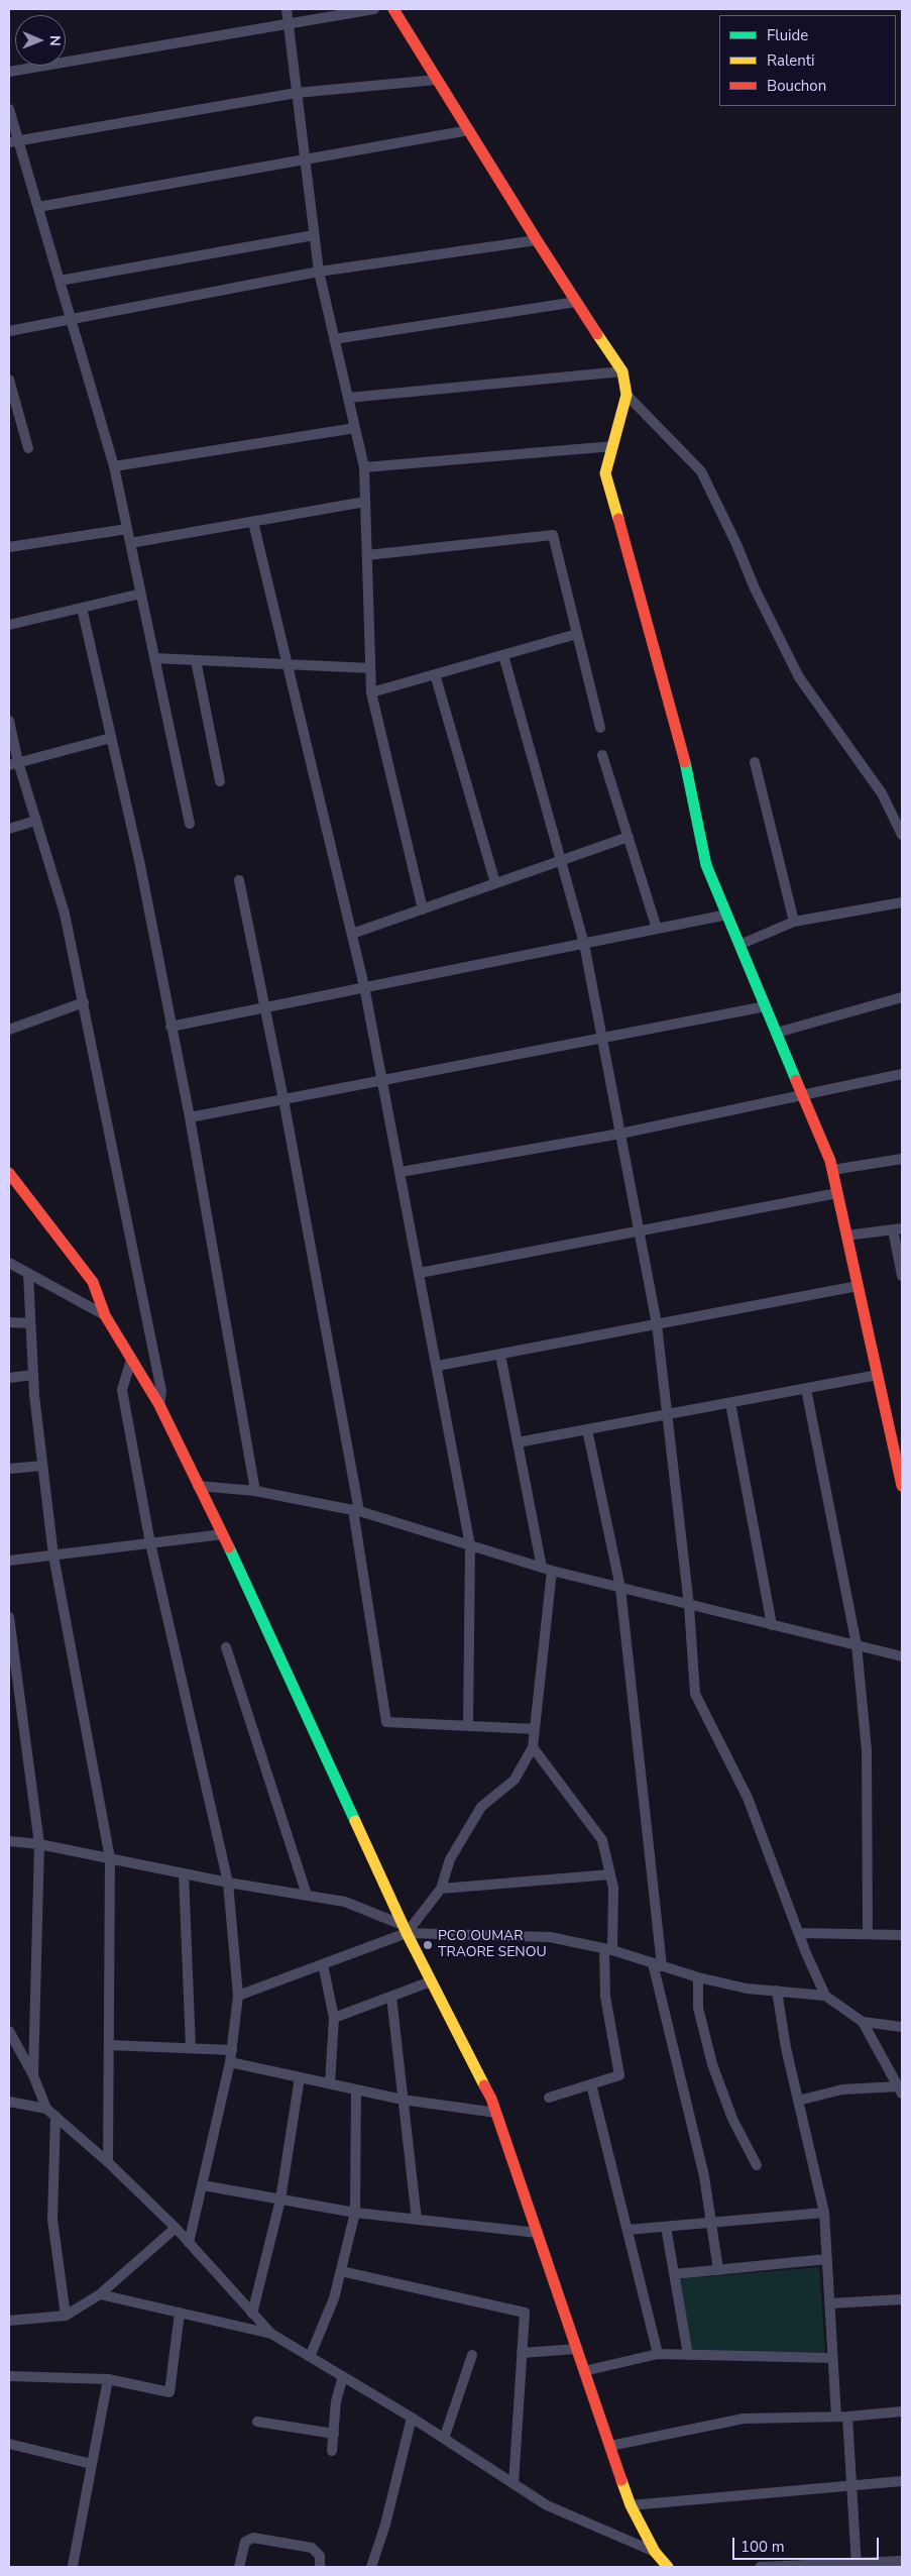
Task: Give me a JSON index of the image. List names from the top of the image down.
{
  "places": ["PCO OUMAR TRAORE SENOU"],
  "legend": ["Fluide", "Ralenti", "Bouchon"],
  "scale_bar": "100 m",
  "north": "right"
}
